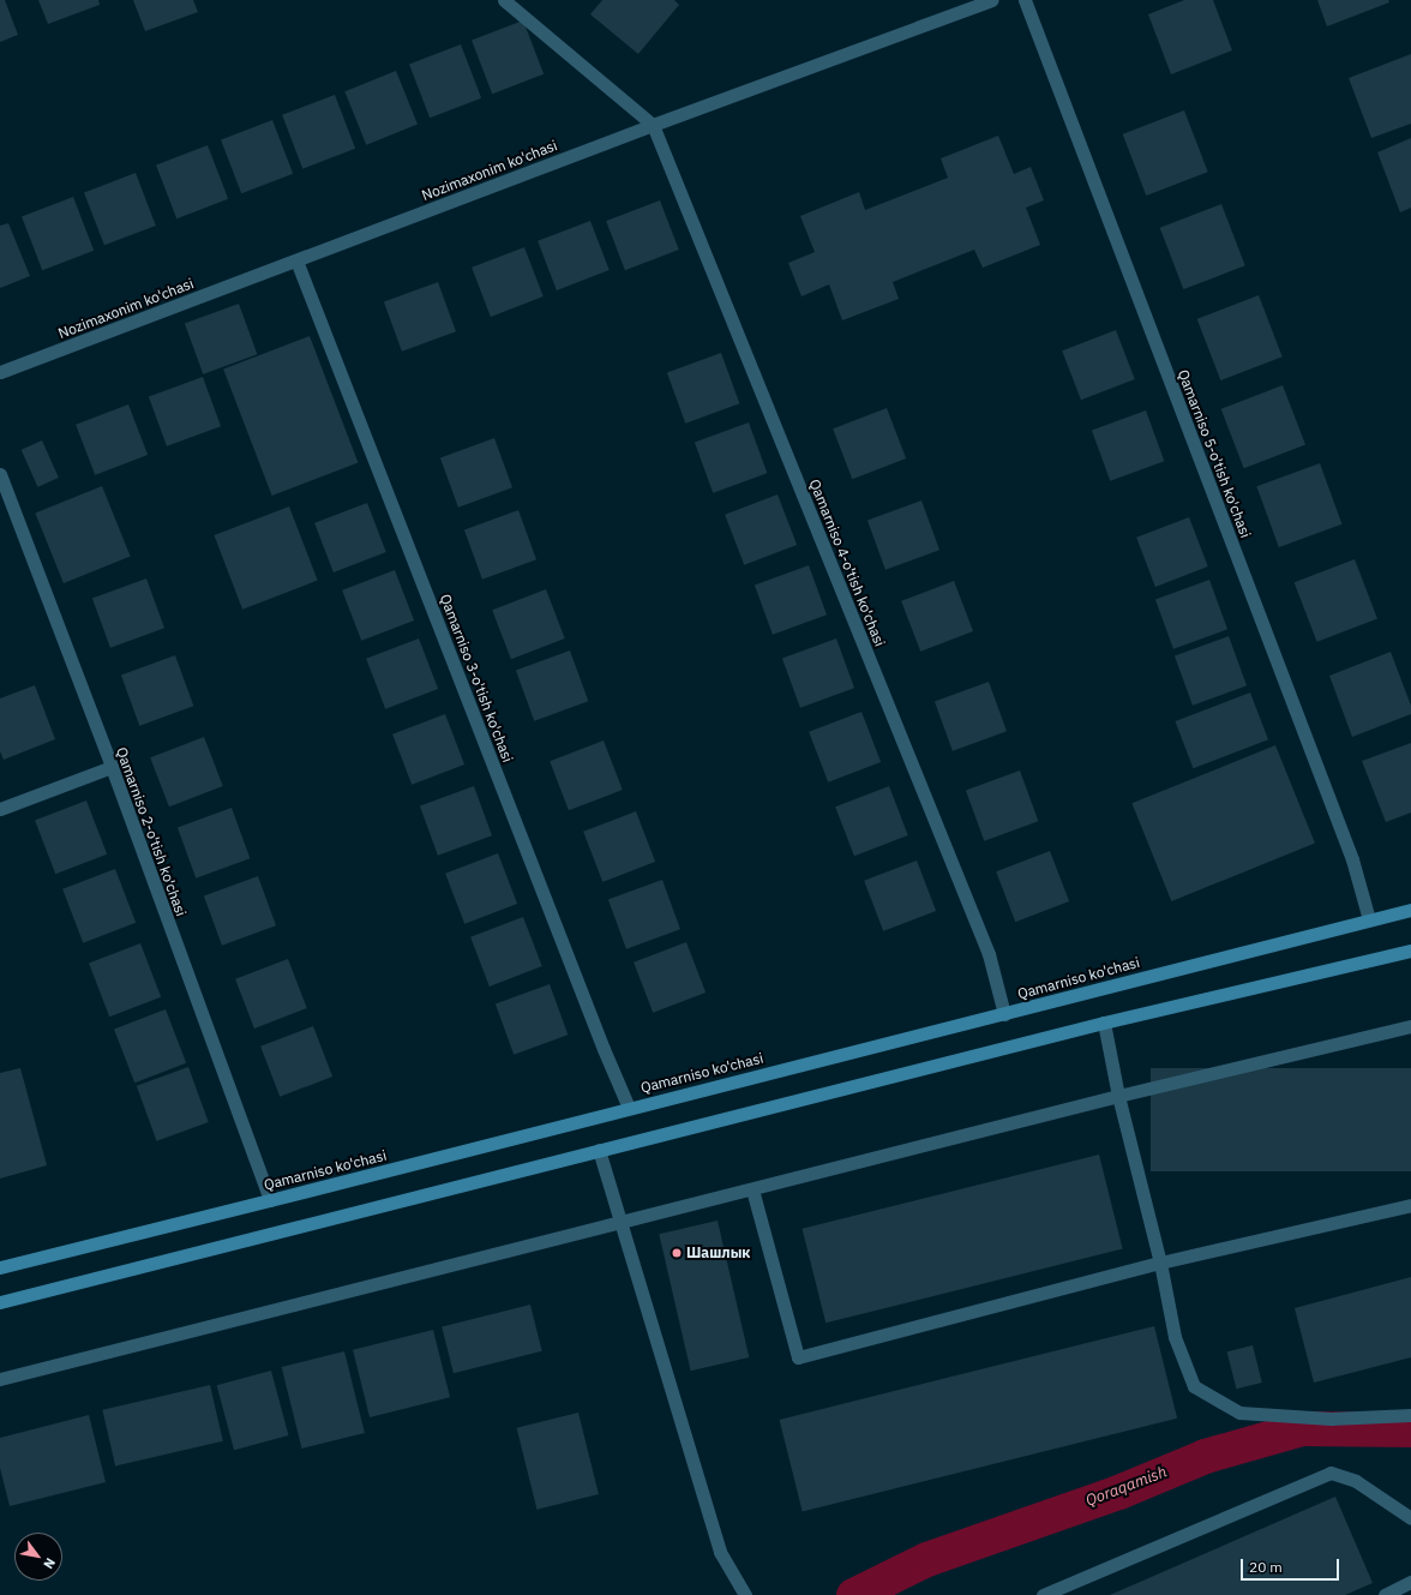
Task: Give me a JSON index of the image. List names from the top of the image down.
{
  "streets": {
    "main road": ["Qamarniso ko'chasi"],
    "street": [
      "Nozimaxonim ko'chasi",
      "Qamarniso 5-o'tish ko'chasi",
      "Qamarniso 4-o'tish ko'chasi",
      "Qamarniso 3-o'tish ko'chasi",
      "Qamarniso 2-o'tish ko'chasi"
    ]
  },
  "crossings": [
    ["Nozimaxonim ko'chasi", "Qamarniso 4-o'tish ko'chasi"],
    ["Nozimaxonim ko'chasi", "Qamarniso 3-o'tish ko'chasi"],
    ["Qamarniso 5-o'tish ko'chasi", "Qamarniso ko'chasi"],
    ["Qamarniso 4-o'tish ko'chasi", "Qamarniso ko'chasi"],
    ["Qamarniso 3-o'tish ko'chasi", "Qamarniso ko'chasi"],
    ["Qamarniso 2-o'tish ko'chasi", "Qamarniso ko'chasi"]
  ],
  "water": ["Qoraqamish"],
  "places": ["Шашлык"],
  "scale_bar": "20 m",
  "north": "bottom right"
}
